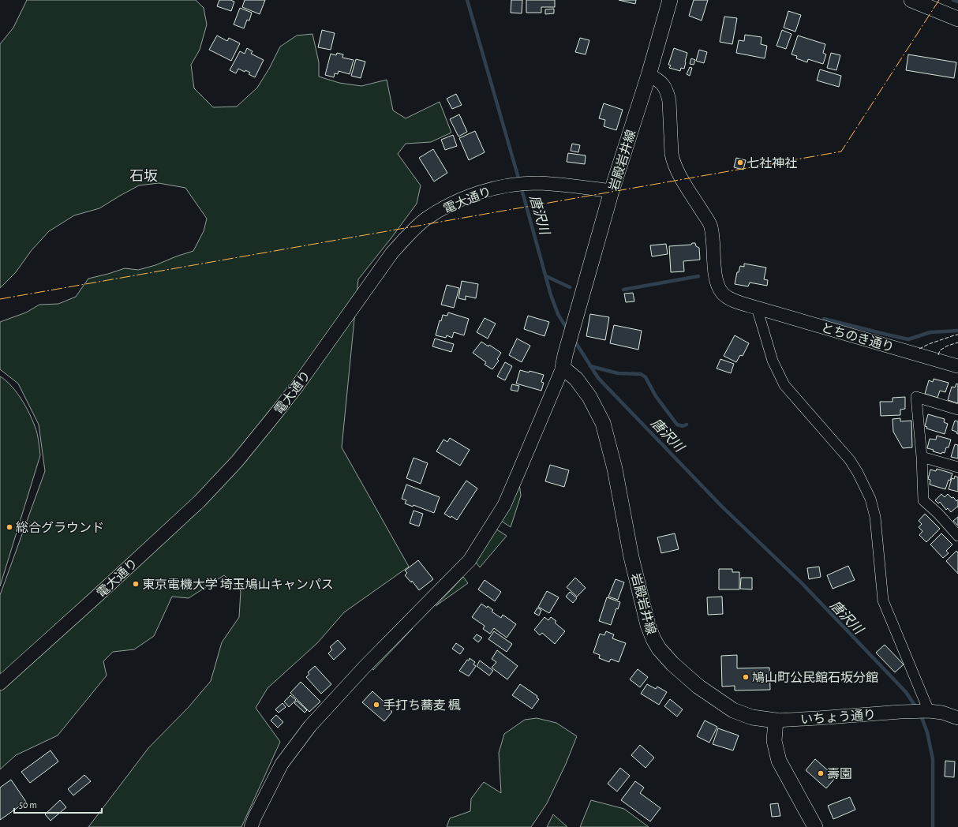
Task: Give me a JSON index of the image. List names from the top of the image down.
{
  "streets": {
    "main road": ["岩殿岩井線"],
    "street": ["電大通り", "とちのき通り", "いちょう通り"]
  },
  "crossings": [
    ["岩殿岩井線", "電大通り"],
    ["岩殿岩井線", "とちのき通り"],
    ["岩殿岩井線", "いちょう通り"]
  ],
  "districts": ["石坂"],
  "water": ["唐沢川"],
  "places": [
    "七社神社",
    "総合グラウンド",
    "東京電機大学 埼玉鳩山キャンパス",
    "鳩山町公民館石坂分館",
    "手打ち蕎麦 楓",
    "壽園"
  ],
  "scale_bar": "50 m"
}
